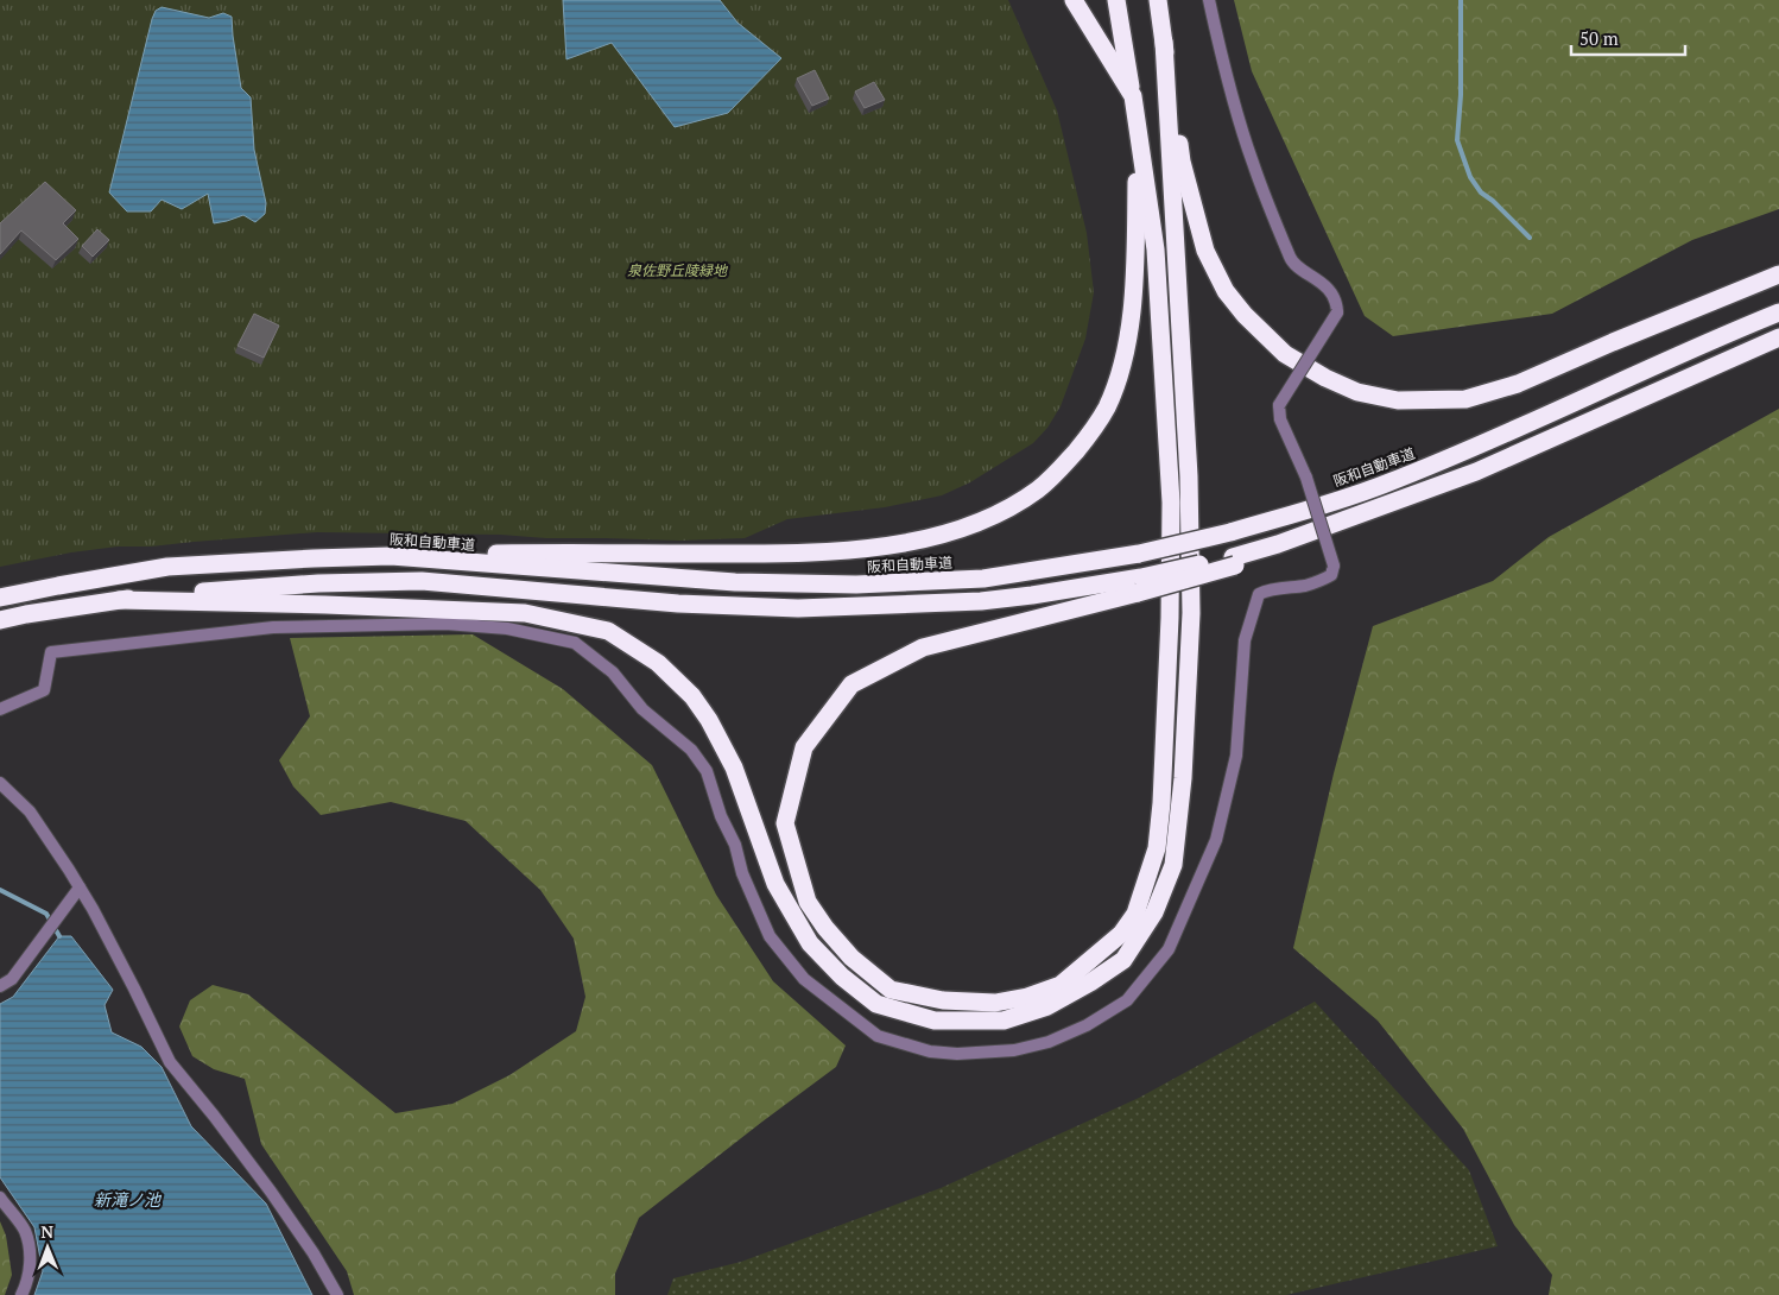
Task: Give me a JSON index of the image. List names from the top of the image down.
{
  "streets": {
    "highway": ["阪和自動車道"]
  },
  "water": ["新滝ノ池"],
  "parks": ["泉佐野丘陵緑地"],
  "scale_bar": "50 m",
  "north": "top"
}
